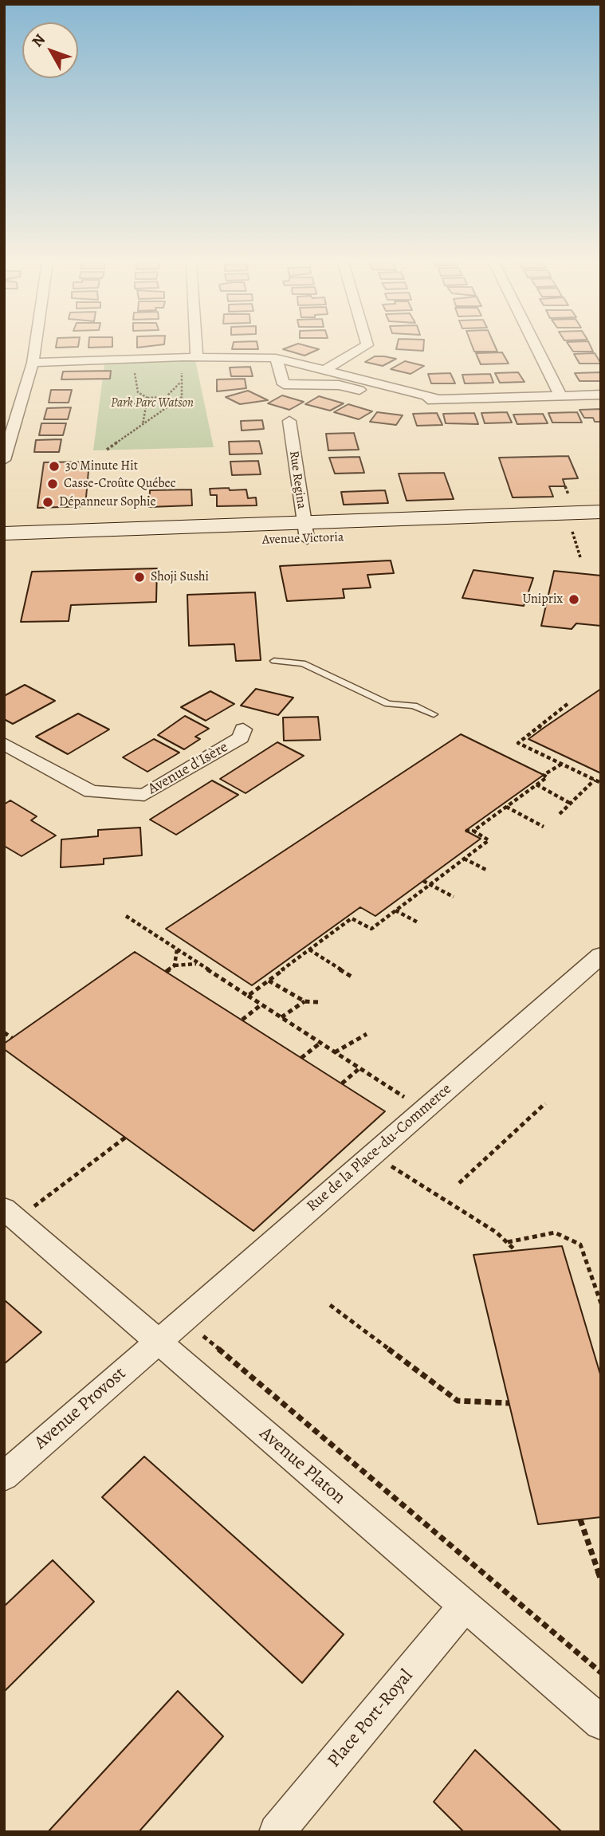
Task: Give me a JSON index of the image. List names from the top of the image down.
{
  "streets": {
    "main road": ["Avenue Victoria"],
    "street": [
      "Rue Regina",
      "Avenue d'Isère",
      "Rue de la Place-du-Commerce",
      "Avenue Provost",
      "Avenue Platon",
      "Place Port-Royal"
    ]
  },
  "crossings": [
    ["Rue Regina", "Avenue Victoria"],
    ["Rue de la Place-du-Commerce", "Avenue Provost"],
    ["Rue de la Place-du-Commerce", "Avenue Platon"],
    ["Avenue Provost", "Avenue Platon"],
    ["Avenue Platon", "Place Port-Royal"]
  ],
  "parks": ["Park Parc Watson"],
  "places": [
    "30 Minute Hit",
    "Casse-Croûte Québec",
    "Dépanneur Sophie",
    "Shoji Sushi",
    "Uniprix"
  ],
  "north": "top left"
}
